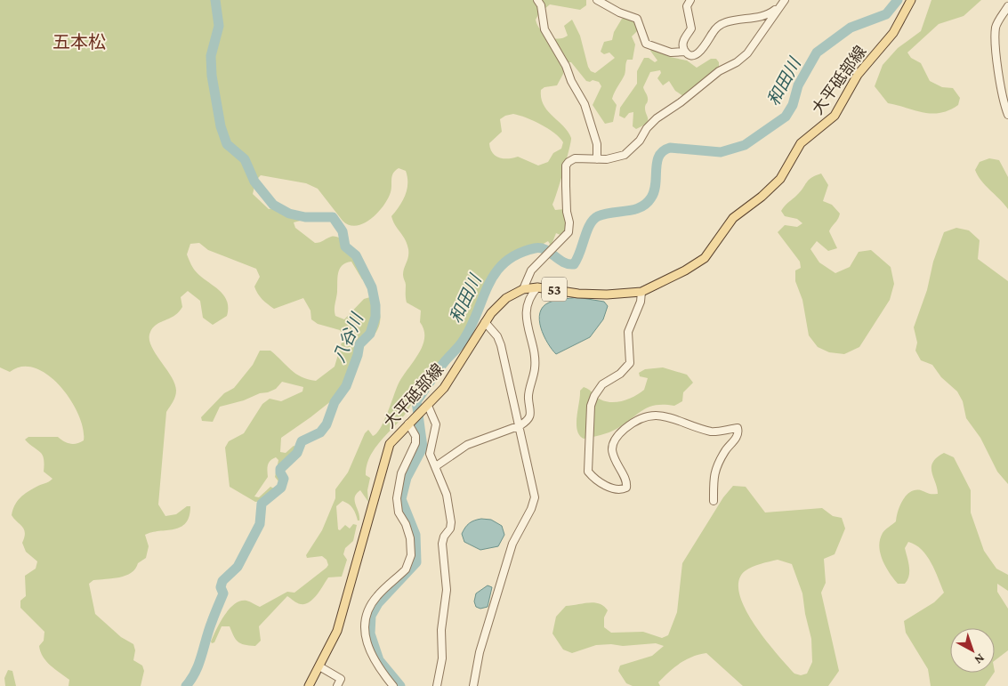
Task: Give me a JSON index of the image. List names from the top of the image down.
{
  "streets": {
    "main road": ["大平砥部線", "53"]
  },
  "districts": ["五本松"],
  "water": ["和田川", "八谷川"],
  "north": "bottom right"
}
